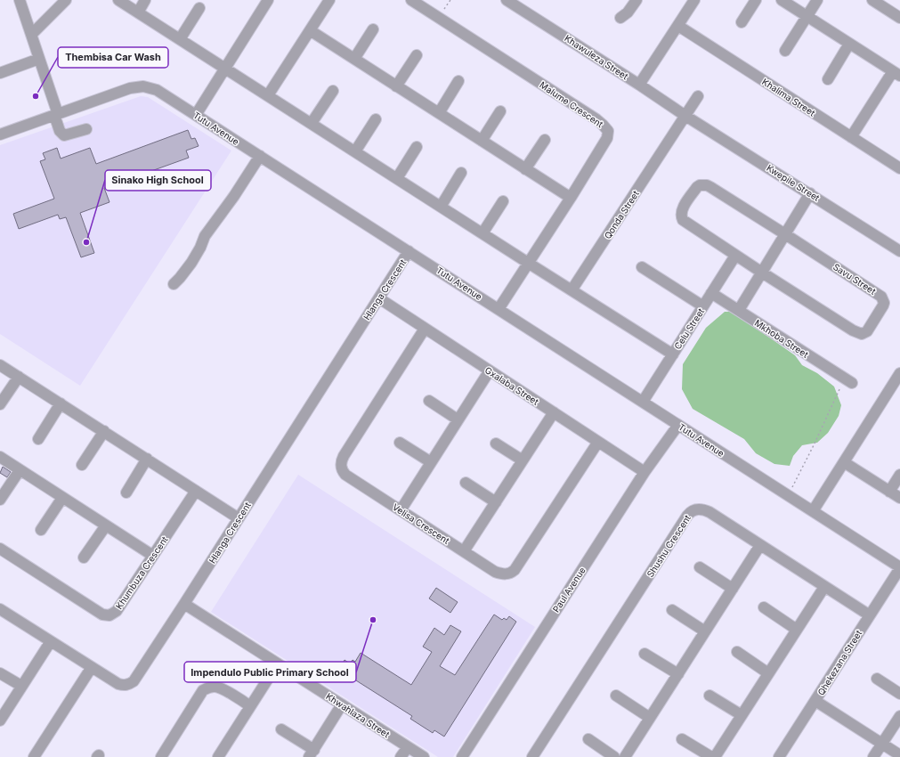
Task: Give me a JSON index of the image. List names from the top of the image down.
{
  "streets": {
    "street": [
      "Khawuleza Street",
      "Khalima Street",
      "Malume Crescent",
      "Tutu Avenue",
      "Kwepile Street",
      "Qonda Street",
      "Savu Street",
      "Hlanga Crescent",
      "Celu Street",
      "Mkhoba Street",
      "Gxalaba Street",
      "Velisa Crescent",
      "Shushu Crescent",
      "Khumbuza Crescent",
      "Paul Avenue",
      "Qhekezana Street",
      "Khwahlaza Street"
    ]
  },
  "crossings": [
    ["Khawuleza Street", "Kwepile Street"],
    ["Khawuleza Street", "Qonda Street"],
    ["Malume Crescent", "Tutu Avenue"],
    ["Tutu Avenue", "Hlanga Crescent"],
    ["Tutu Avenue", "Celu Street"],
    ["Tutu Avenue", "Paul Avenue"],
    ["Tutu Avenue", "Qhekezana Street"],
    ["Kwepile Street", "Qonda Street"],
    ["Savu Street", "Celu Street"],
    ["Hlanga Crescent", "Gxalaba Street"],
    ["Hlanga Crescent", "Khwahlaza Street"],
    ["Celu Street", "Mkhoba Street"],
    ["Gxalaba Street", "Velisa Crescent"],
    ["Gxalaba Street", "Paul Avenue"],
    ["Shushu Crescent", "Qhekezana Street"]
  ],
  "places": ["Thembisa Car Wash", "Sinako High School", "Impendulo Public Primary School"]
}
